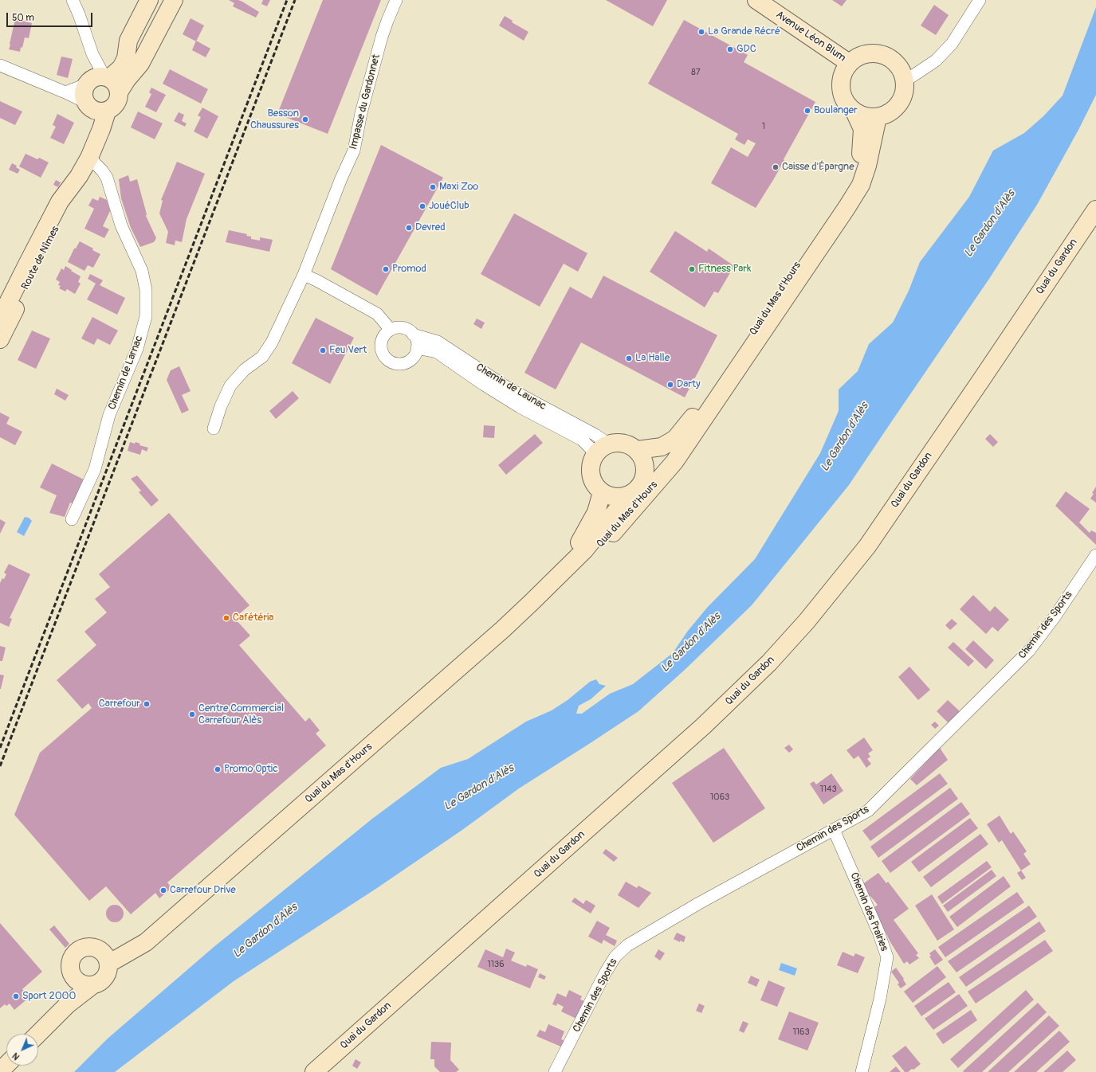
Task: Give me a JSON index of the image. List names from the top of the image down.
{
  "streets": {
    "street": [
      "Avenue Léon Blum",
      "Impasse du Gardonnet",
      "Route de Nîmes",
      "Quai du Gardon",
      "Quai du Mas d'Hours",
      "Chemin de Larnac",
      "Chemin de Launac",
      "Chemin des Sports",
      "Chemin des Prairies"
    ]
  },
  "crossings": [
    ["Avenue Léon Blum", "Quai du Mas d'Hours"],
    ["Route de Nîmes", "Chemin de Larnac"],
    ["Quai du Mas d'Hours", "Chemin de Launac"],
    ["Chemin des Sports", "Chemin des Prairies"]
  ],
  "water": ["Le Gardon d'Alès"],
  "places": [
    "La Grande Récré",
    "GDC",
    "Boulanger",
    "Besson Chaussures",
    "Caisse d'Épargne",
    "Maxi Zoo",
    "JouéClub",
    "Devred",
    "Promod",
    "Fitness Park",
    "Feu Vert",
    "La Halle",
    "Darty",
    "Cafétéria",
    "Carrefour",
    "Centre Commercial Carrefour Alès",
    "Promo Optic",
    "Carrefour Drive",
    "Sport 2000"
  ],
  "house_numbers": [
    "87",
    "1",
    "1143",
    "1063",
    "1136",
    "1163"
  ],
  "scale_bar": "50 m",
  "north": "bottom left"
}
